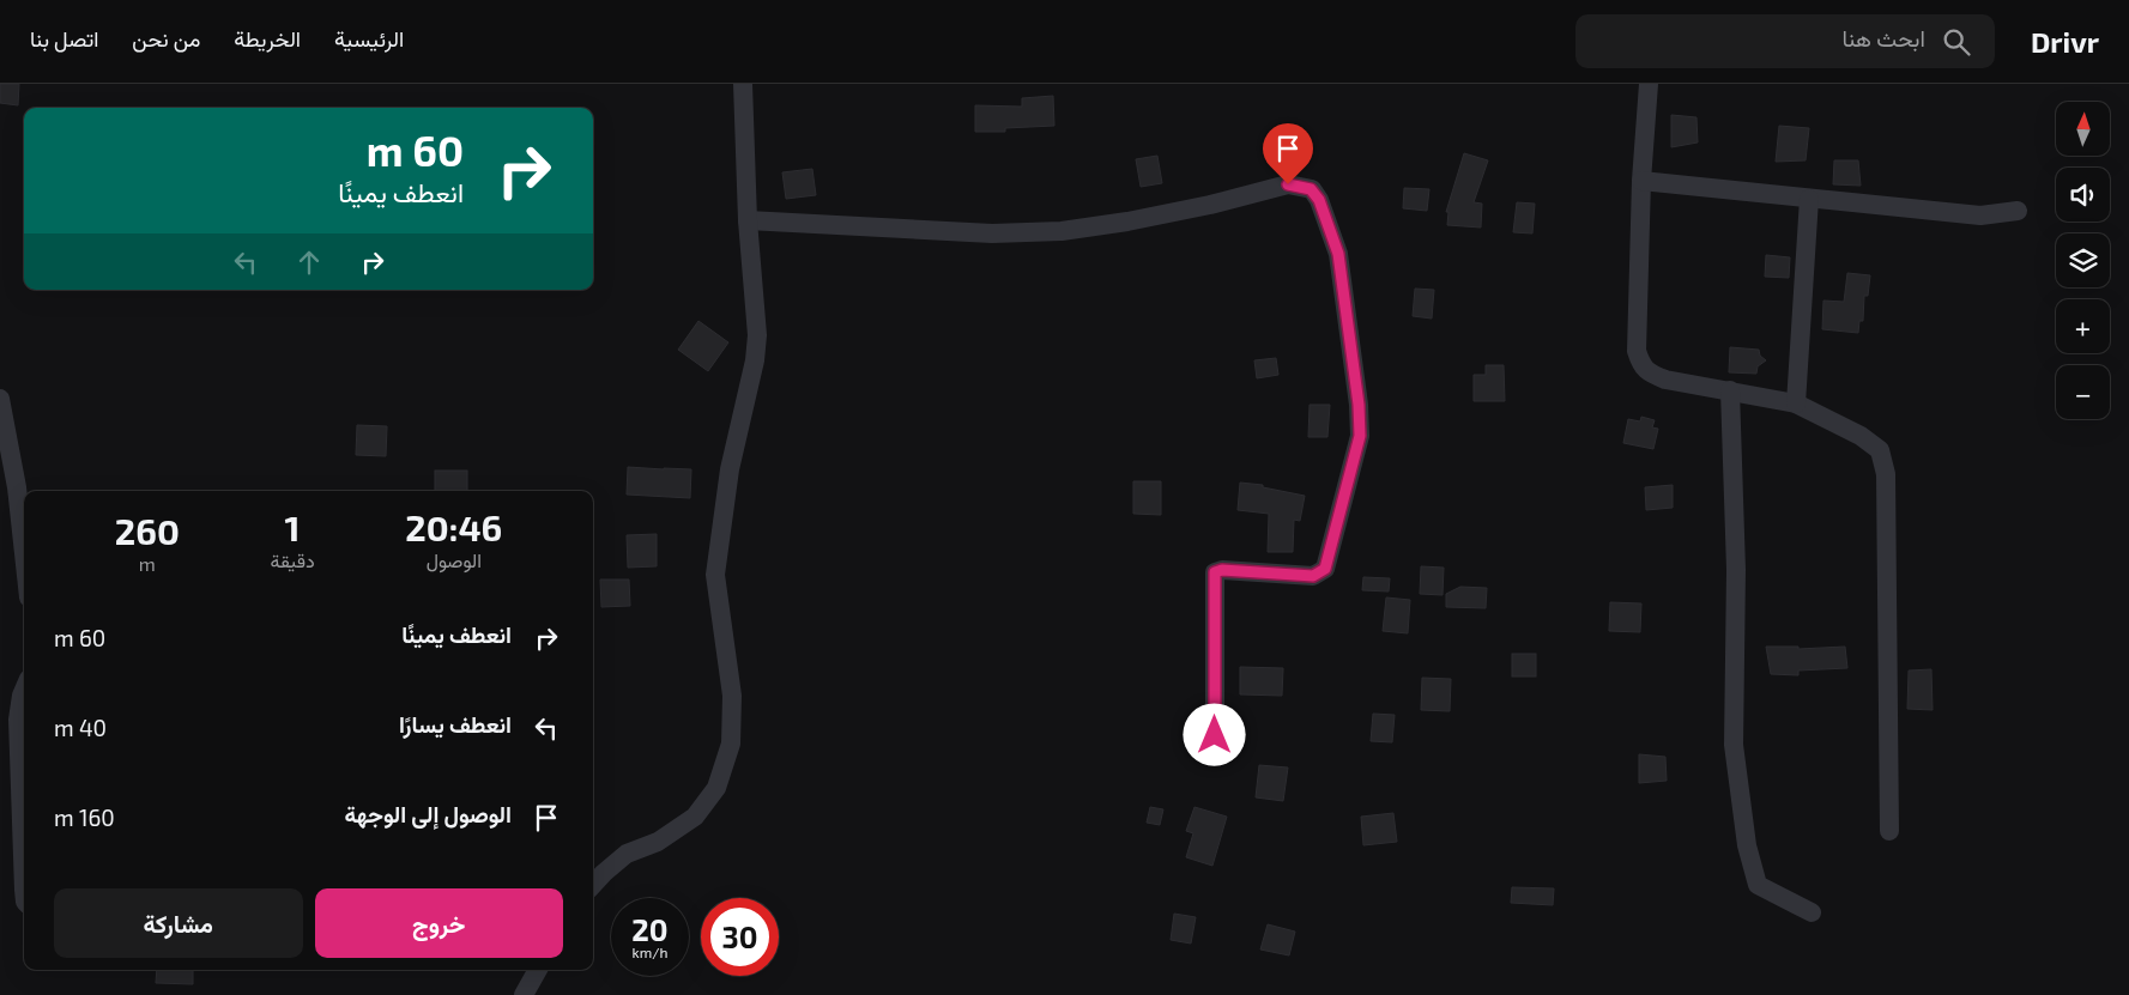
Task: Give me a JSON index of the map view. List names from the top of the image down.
{
  "north": "top",
  "page": {
    "header": "Drivr",
    "search": "ابحث هنا",
    "nav": [
      "الرئيسية",
      "الخريطة",
      "من نحن",
      "اتصل بنا"
    ],
    "map_buttons": ["+", "−"],
    "turn": ["60 m", "انعطف يمينًا"],
    "eta": [
      "20:46",
      "الوصول",
      "1",
      "دقيقة",
      "260",
      "m"
    ],
    "list": [
      {
        "name": "انعطف يمينًا",
        "value": "60 m"
      },
      {
        "name": "انعطف يسارًا",
        "value": "40 m"
      },
      {
        "name": "الوصول إلى الوجهة",
        "value": "160 m"
      }
    ],
    "buttons": ["خروج", "مشاركة"],
    "speed": "20 km/h",
    "limit": "30"
  }
}
